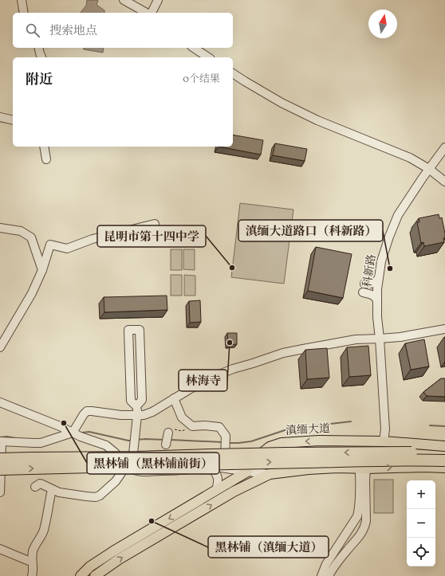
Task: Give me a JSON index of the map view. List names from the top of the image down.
{
  "streets": {
    "main road": ["滇缅大道"],
    "street": ["科新路"]
  },
  "crossings": [
    ["科新路", "滇缅大道"]
  ],
  "places": [
    "昆明市第十四中学",
    "滇缅大道路口（科新路）",
    "林海寺",
    "黑林铺（黑林铺前街）",
    "黑林铺（滇缅大道）"
  ],
  "north": "top",
  "page": {
    "search": "搜索地点",
    "heading": ["附近", "0个结果"],
    "map_buttons": ["+", "−"]
  }
}
